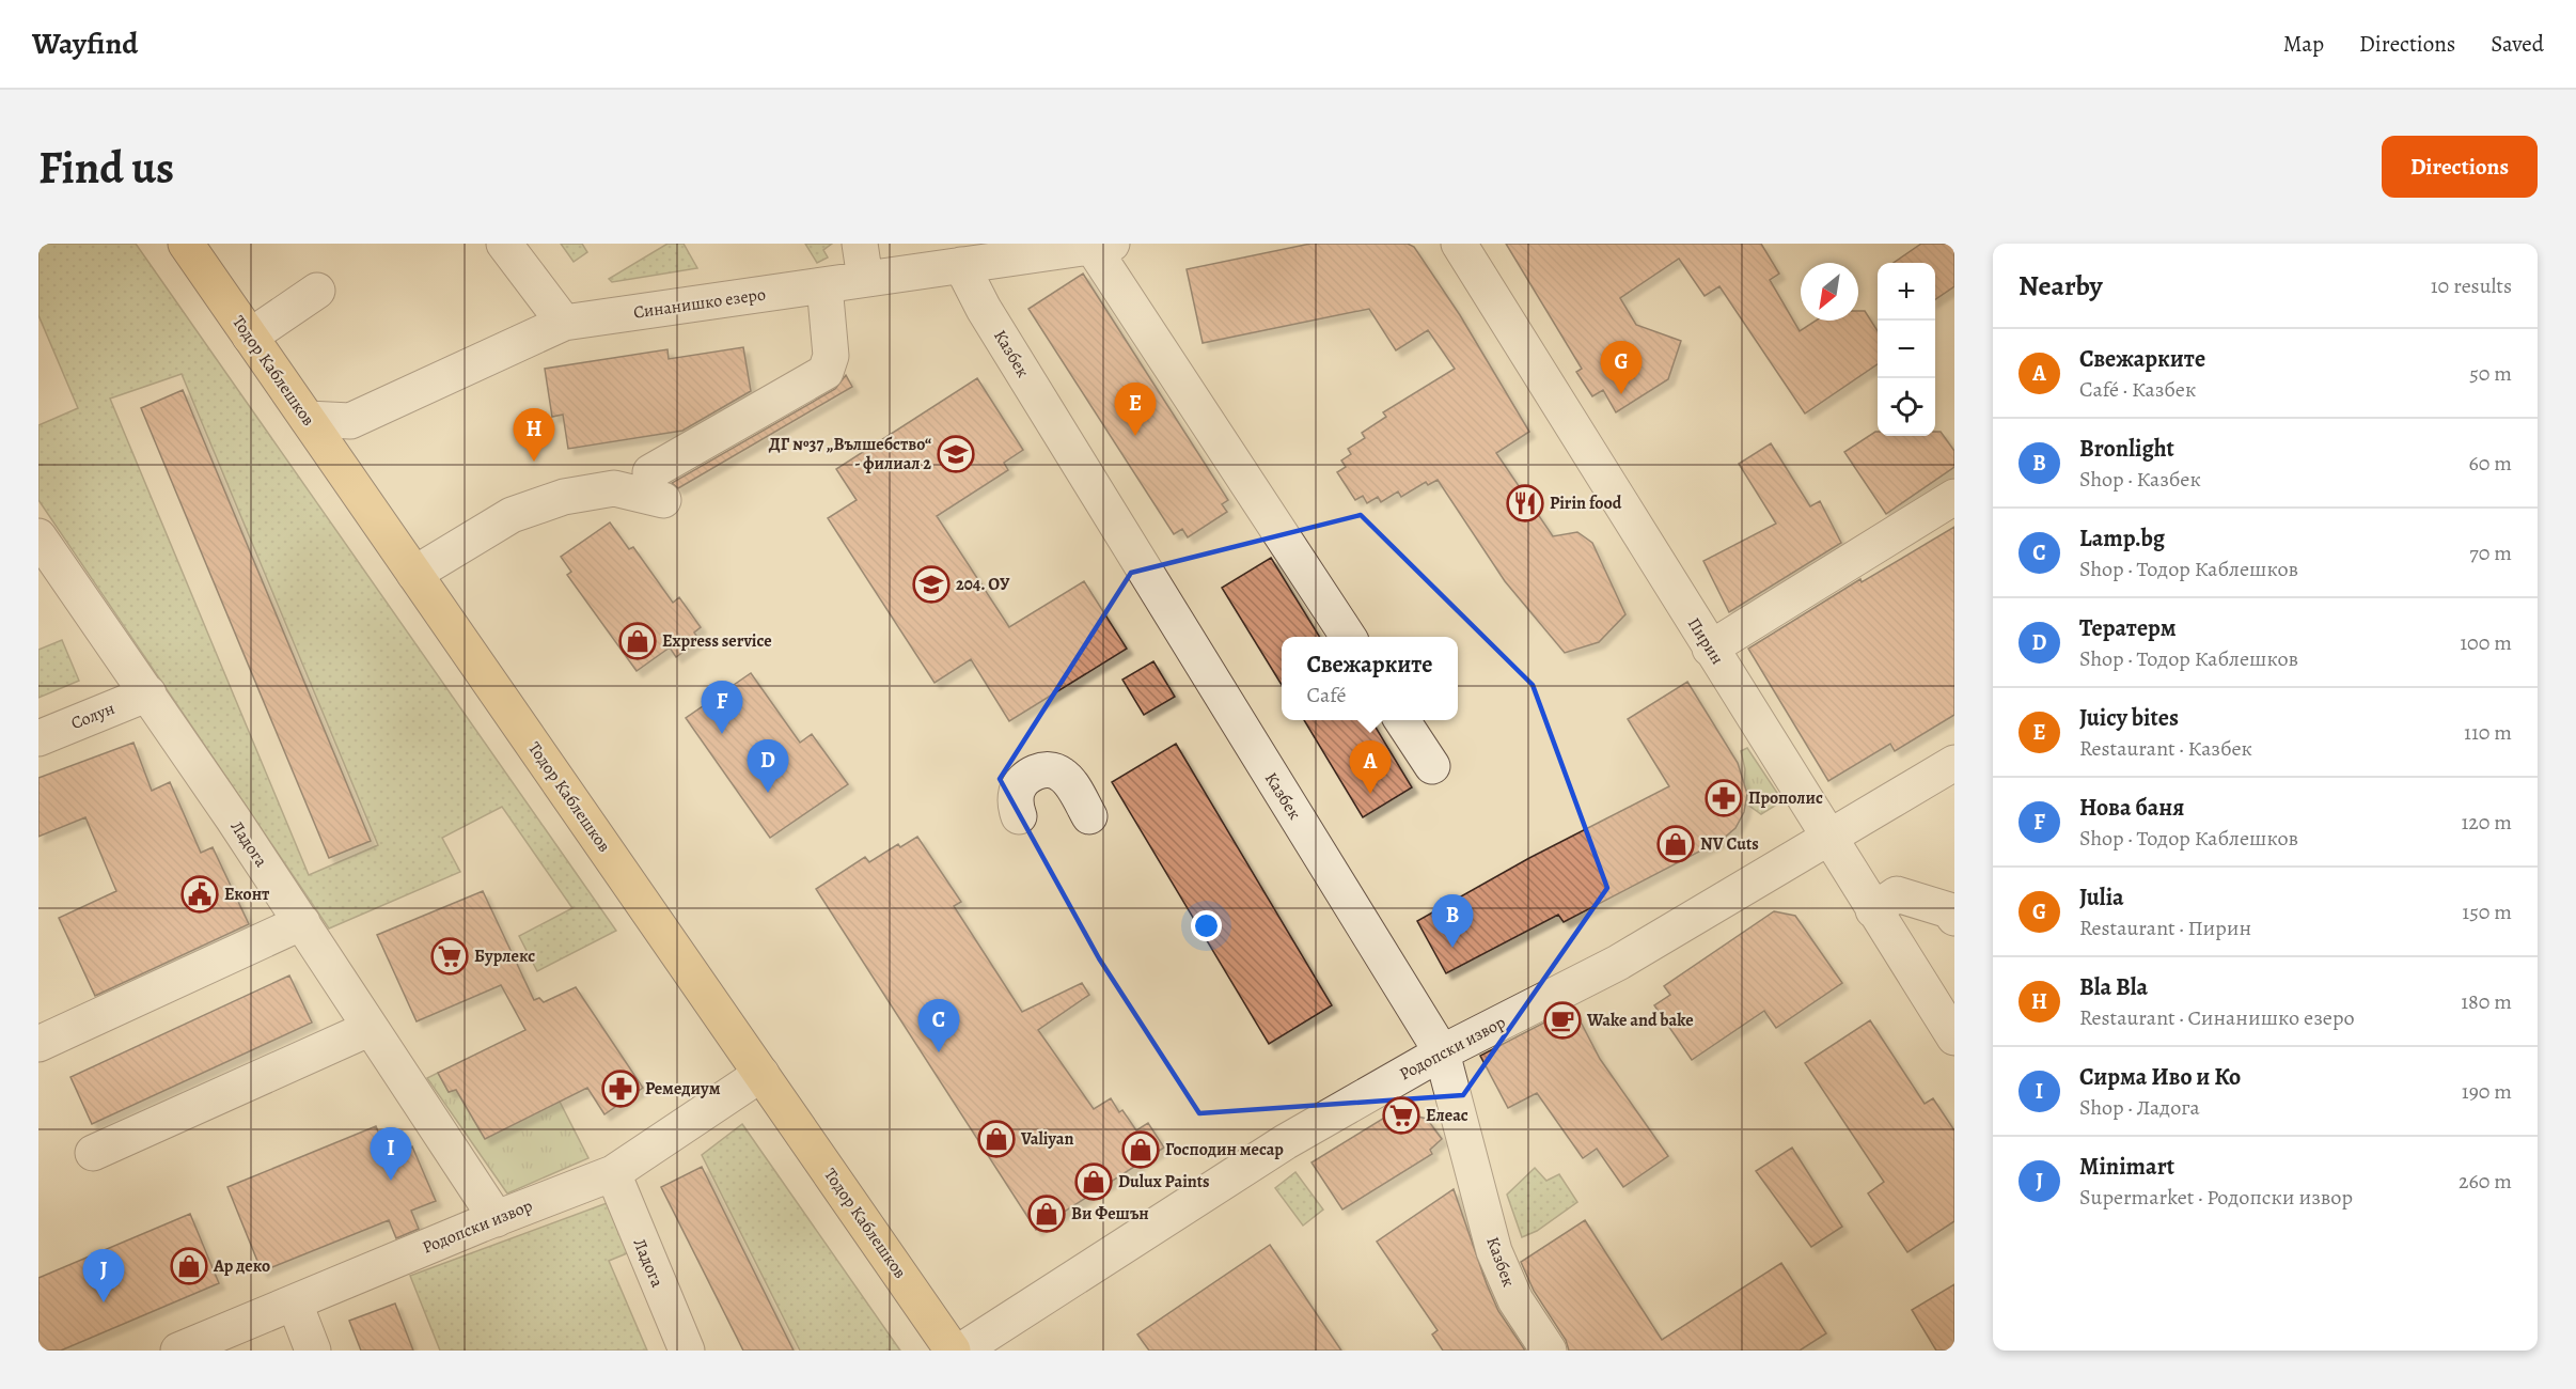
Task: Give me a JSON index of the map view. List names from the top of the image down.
{
  "streets": {
    "main road": ["Тодор Каблешков"],
    "street": [
      "Синанишко езеро",
      "Казбек",
      "Пирин",
      "Солун",
      "Ладога",
      "Родопски извор"
    ]
  },
  "crossings": [
    ["Синанишко езеро", "Казбек"],
    ["Синанишко езеро", "Тодор Каблешков"],
    ["Казбек", "Родопски извор"],
    ["Тодор Каблешков", "Родопски извор"],
    ["Пирин", "Родопски извор"],
    ["Солун", "Ладога"],
    ["Ладога", "Родопски извор"]
  ],
  "places": {
    "school or university": ["ДГ №37 „Вълшебство“ - филиал 2", "204. ОУ"],
    "restaurant": ["Pirin food"],
    "shop": [
      "Express service",
      "NV Cuts",
      "Valiyan",
      "Господин месар",
      "Dulux Paints",
      "Ви Фешън",
      "Ар деко"
    ],
    "pharmacy": ["Прополис", "Ремедиум"],
    "public building": ["Еконт"],
    "supermarket": ["Бурлекс", "Елеас"],
    "cafe": ["Wake and bake"]
  },
  "north": "bottom left",
  "page": {
    "header": "Wayfind",
    "nav": ["Map", "Directions", "Saved"],
    "buttons": "Directions",
    "title": "Find us",
    "heading": ["Nearby", "10 results"],
    "map_buttons": ["+", "−"],
    "list": [
      {
        "mark": "A",
        "name": "Свежарките",
        "note": "Café · Казбек",
        "value": "50 m"
      },
      {
        "mark": "B",
        "name": "Bronlight",
        "note": "Shop · Казбек",
        "value": "60 m"
      },
      {
        "mark": "C",
        "name": "Lamp.bg",
        "note": "Shop · Тодор Каблешков",
        "value": "70 m"
      },
      {
        "mark": "D",
        "name": "Тератерм",
        "note": "Shop · Тодор Каблешков",
        "value": "100 m"
      },
      {
        "mark": "E",
        "name": "Juicy bites",
        "note": "Restaurant · Казбек",
        "value": "110 m"
      },
      {
        "mark": "F",
        "name": "Нова баня",
        "note": "Shop · Тодор Каблешков",
        "value": "120 m"
      },
      {
        "mark": "G",
        "name": "Julia",
        "note": "Restaurant · Пирин",
        "value": "150 m"
      },
      {
        "mark": "H",
        "name": "Bla Bla",
        "note": "Restaurant · Синанишко езеро",
        "value": "180 m"
      },
      {
        "mark": "I",
        "name": "Сирма Иво и Ко",
        "note": "Shop · Ладога",
        "value": "190 m"
      },
      {
        "mark": "J",
        "name": "Minimart",
        "note": "Supermarket · Родопски извор",
        "value": "260 m"
      }
    ],
    "pins": [
      "G",
      "E",
      "H",
      "F",
      "D",
      "A",
      "B",
      "C",
      "I",
      "J"
    ],
    "popup": ["Свежарките", "Café"]
  }
}
